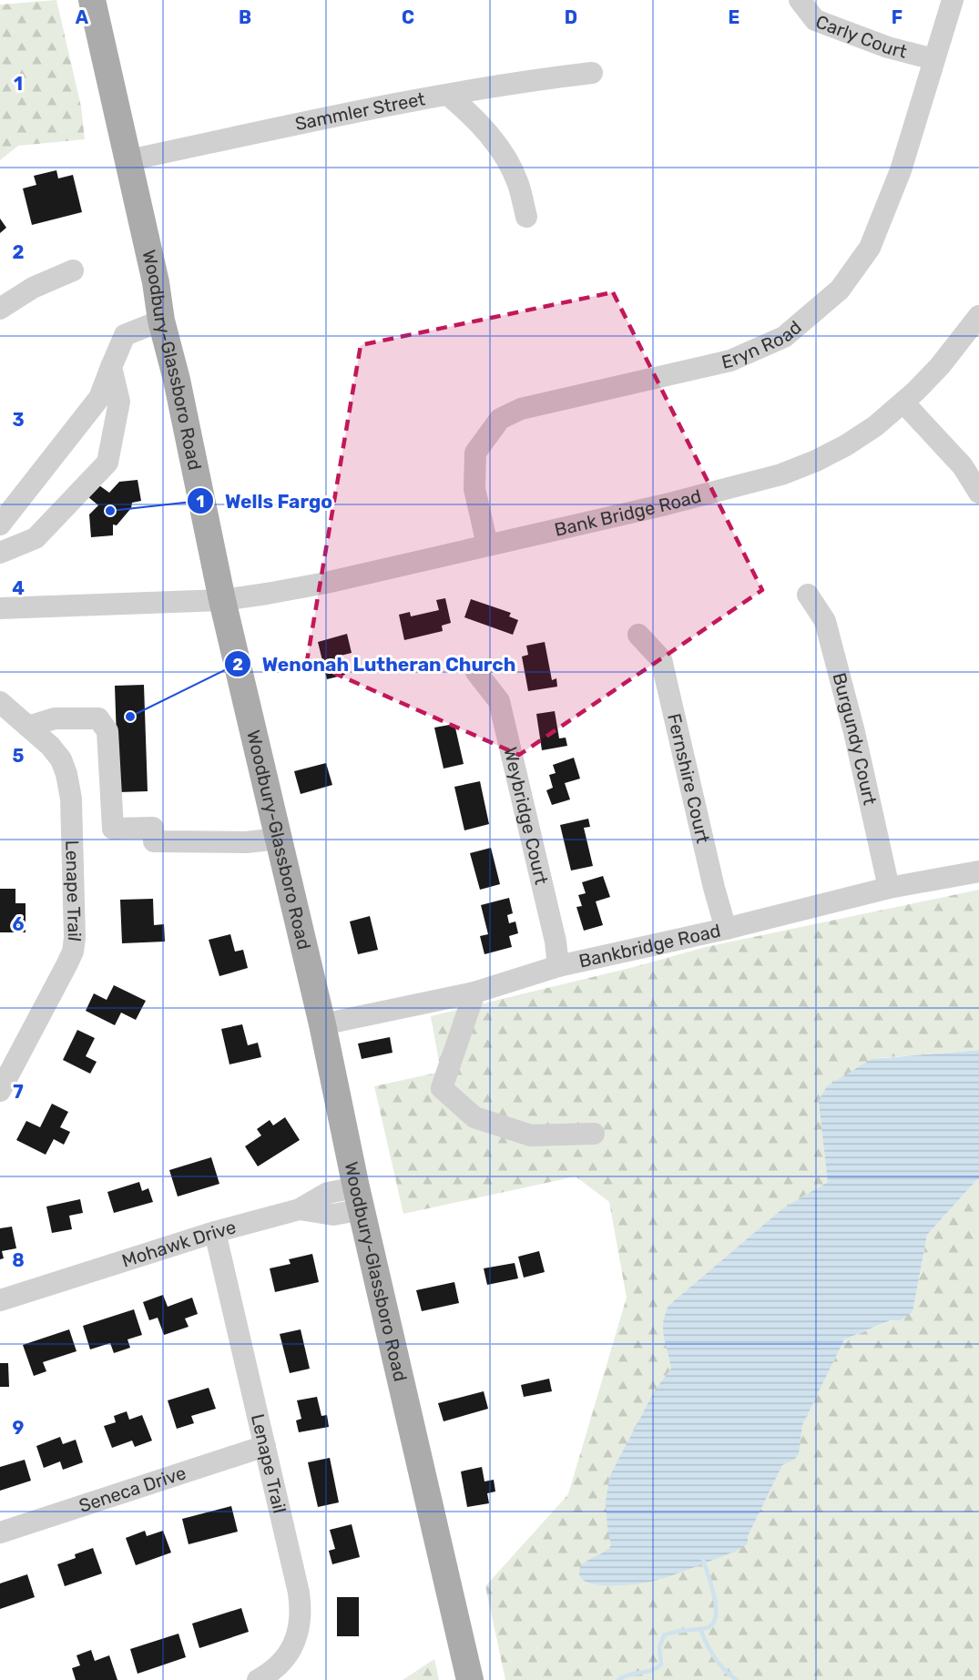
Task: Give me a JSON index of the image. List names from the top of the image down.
{
  "streets": {
    "main road": ["Woodbury-Glassboro Road"],
    "street": [
      "Carly Court",
      "Sammler Street",
      "Eryn Road",
      "Bank Bridge Road",
      "Burgundy Court",
      "Fernshire Court",
      "Weybridge Court",
      "Lenape Trail",
      "Bankbridge Road",
      "Mohawk Drive",
      "Seneca Drive"
    ]
  },
  "crossings": [
    ["Carly Court", "Eryn Road"],
    ["Sammler Street", "Woodbury-Glassboro Road"],
    ["Eryn Road", "Bank Bridge Road"],
    ["Woodbury-Glassboro Road", "Bank Bridge Road"],
    ["Woodbury-Glassboro Road", "Bankbridge Road"],
    ["Woodbury-Glassboro Road", "Mohawk Drive"],
    ["Burgundy Court", "Bankbridge Road"],
    ["Fernshire Court", "Bankbridge Road"],
    ["Weybridge Court", "Bankbridge Road"],
    ["Lenape Trail", "Mohawk Drive"],
    ["Lenape Trail", "Seneca Drive"]
  ],
  "places": ["Wells Fargo", "Wenonah Lutheran Church"],
  "grid": {
    "columns": [
      "A",
      "B",
      "C",
      "D",
      "E",
      "F"
    ],
    "rows": [
      "1",
      "2",
      "3",
      "4",
      "5",
      "6",
      "7",
      "8",
      "9"
    ]
  }
}
